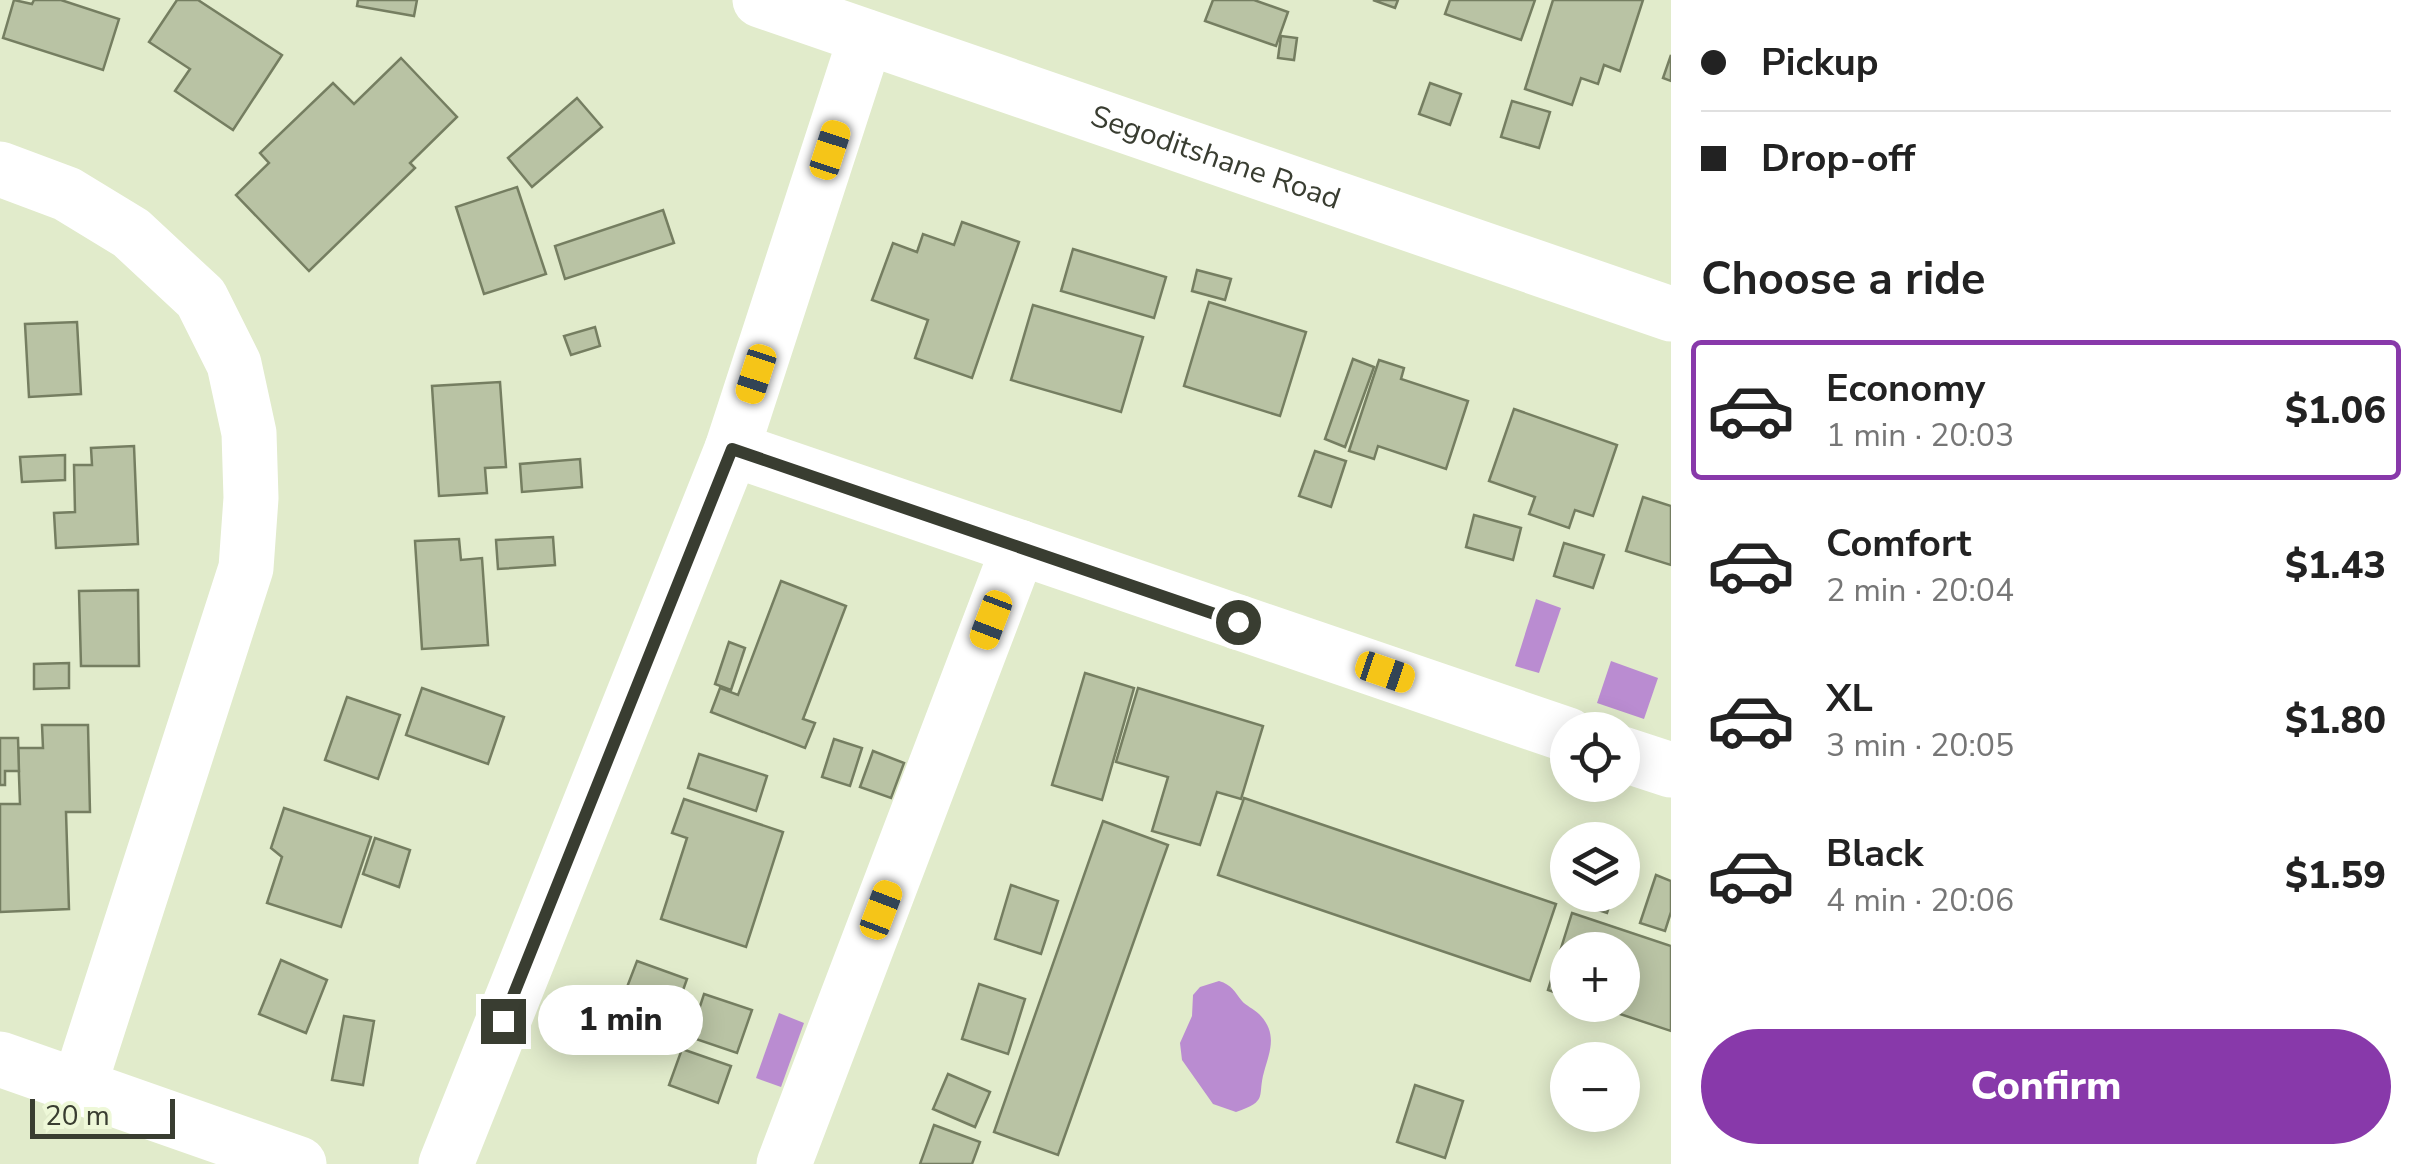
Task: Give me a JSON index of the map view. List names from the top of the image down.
{
  "streets": {
    "street": ["Segoditshane Road"]
  },
  "scale_bar": "20 m",
  "page": {
    "banner": ["Pickup", "Drop-off"],
    "heading": "Choose a ride",
    "list": [
      {
        "name": "Economy",
        "note": "1 min · 20:03",
        "value": "$1.06"
      },
      {
        "name": "Comfort",
        "note": "2 min · 20:04",
        "value": "$1.43"
      },
      {
        "name": "XL",
        "note": "3 min · 20:05",
        "value": "$1.80"
      },
      {
        "name": "Black",
        "note": "4 min · 20:06",
        "value": "$1.59"
      }
    ],
    "map_buttons": ["+", "−"],
    "bubble": "1 min",
    "buttons": "Confirm",
    "scale": "20 m"
  }
}
